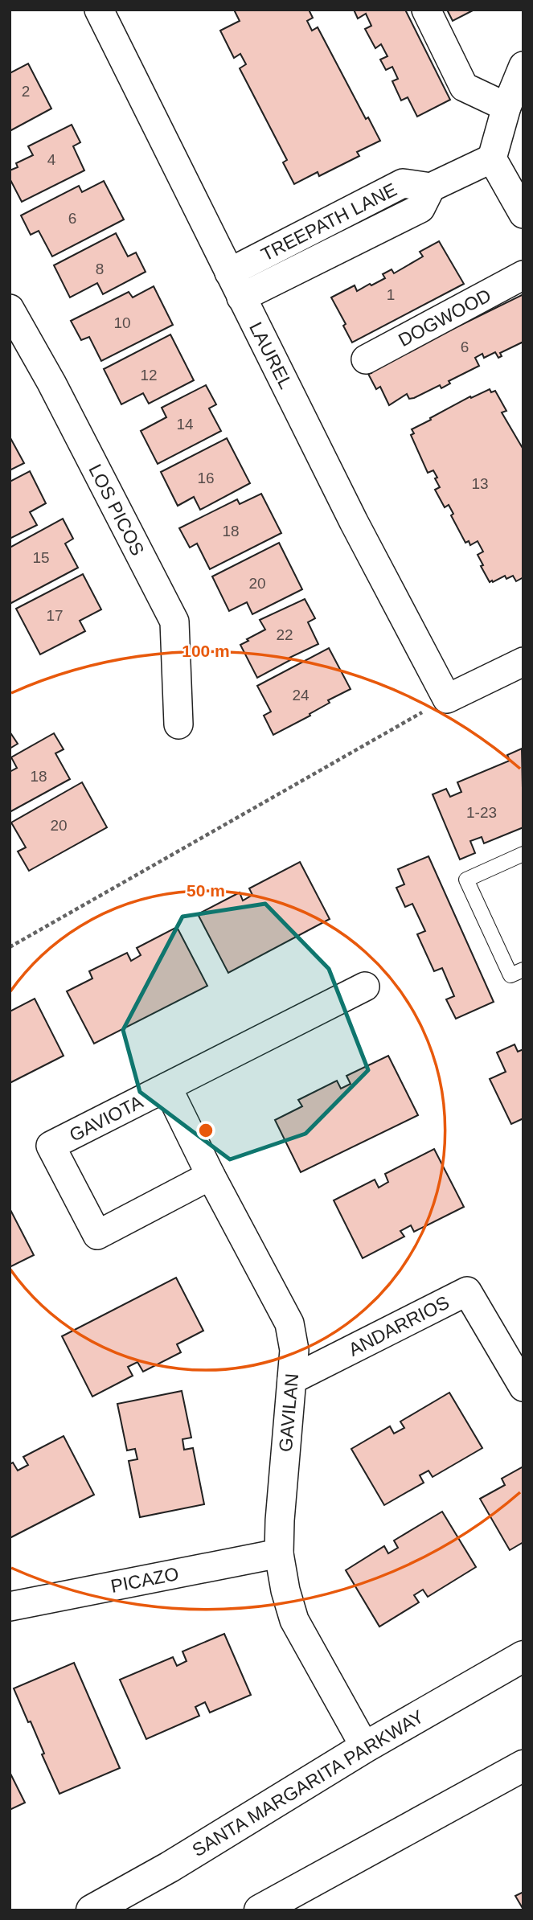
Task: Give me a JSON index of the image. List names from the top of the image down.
{
  "streets": {
    "main road": ["SANTA MARGARITA PARKWAY"],
    "street": [
      "TREEPATH LANE",
      "DOGWOOD",
      "LAUREL",
      "LOS PICOS",
      "GAVIOTA",
      "ANDARRIOS",
      "GAVILAN",
      "PICAZO"
    ]
  },
  "crossings": [
    ["TREEPATH LANE", "LAUREL"],
    ["GAVIOTA", "GAVILAN"],
    ["ANDARRIOS", "GAVILAN"],
    ["GAVILAN", "PICAZO"],
    ["GAVILAN", "SANTA MARGARITA PARKWAY"]
  ],
  "house_numbers": [
    "2",
    "4",
    "6",
    "8",
    "1",
    "10",
    "6",
    "12",
    "14",
    "16",
    "13",
    "18",
    "15",
    "20",
    "17",
    "22",
    "24",
    "18",
    "1-23",
    "20"
  ],
  "rings": ["100 m", "50 m"]
}
